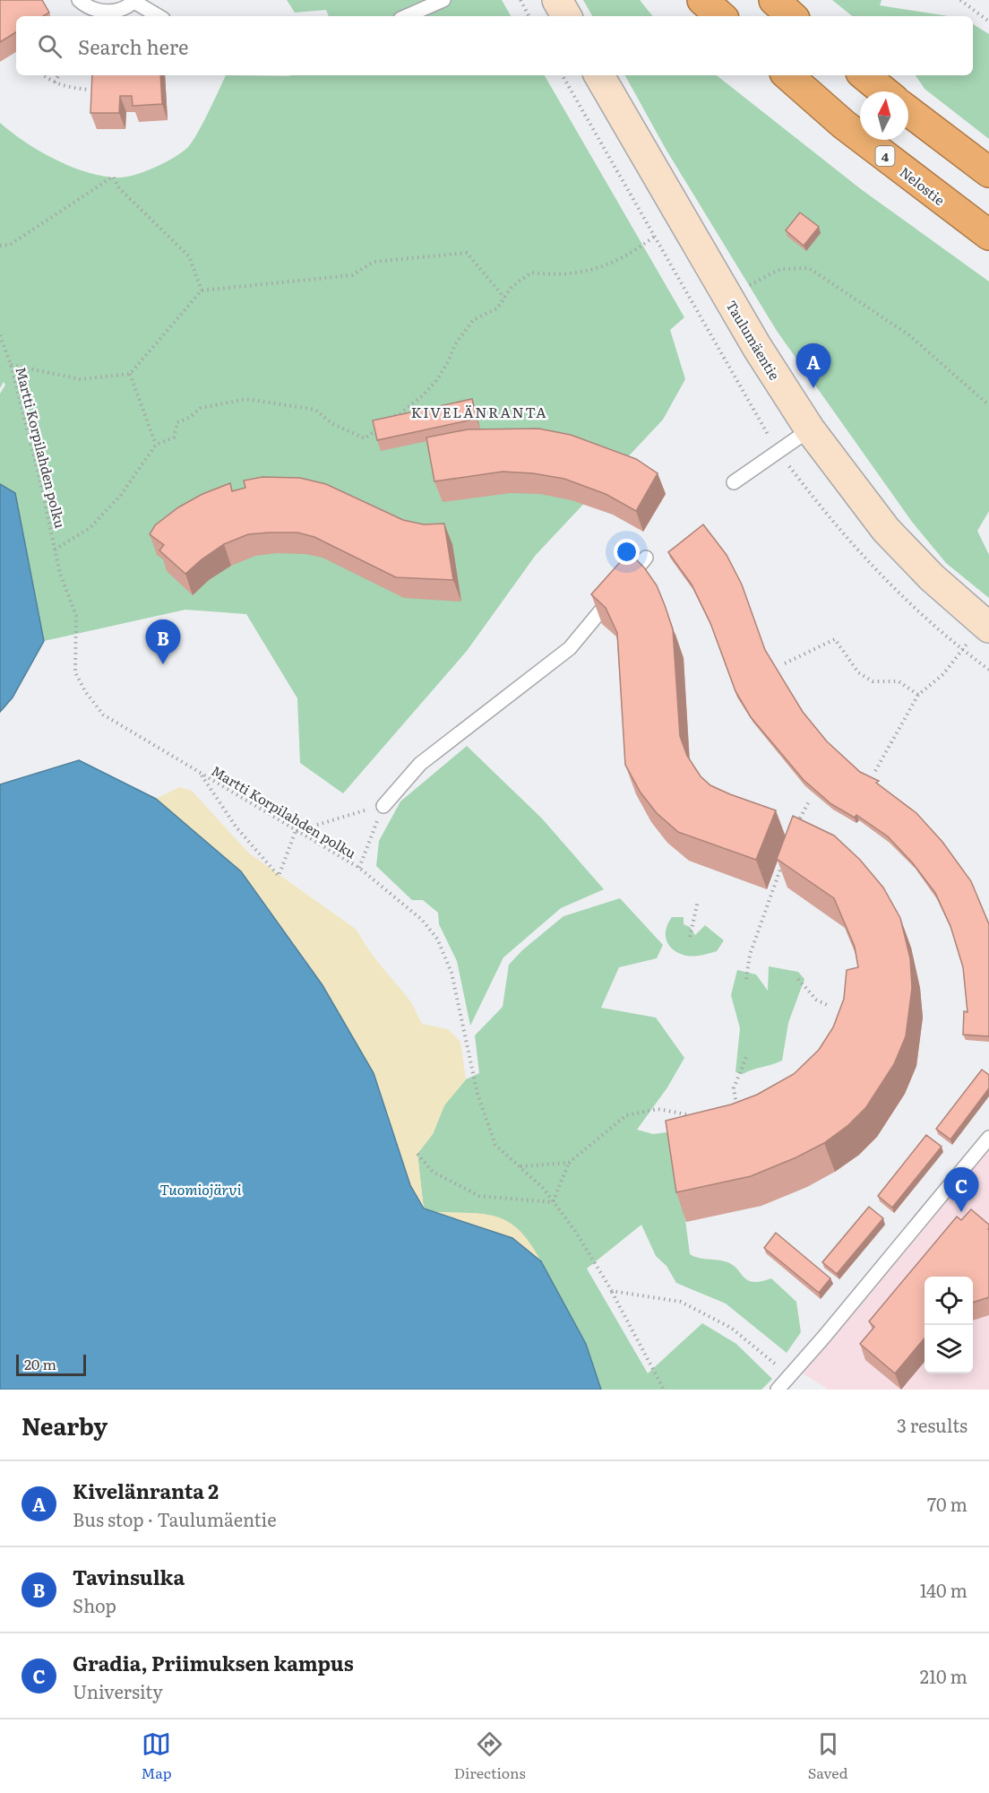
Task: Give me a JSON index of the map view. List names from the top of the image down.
{
  "streets": {
    "highway": ["4", "Nelostie"],
    "main road": ["Taulumäentie"],
    "path": ["Martti Korpilahden polku"]
  },
  "districts": ["KIVELÄNRANTA"],
  "water": ["Tuomiojärvi"],
  "scale_bar": "20 m",
  "north": "top",
  "page": {
    "search": "Search here",
    "pins": ["A", "B", "C"],
    "scale": "20 m",
    "heading": ["Nearby", "3 results"],
    "list": [
      {
        "mark": "A",
        "name": "Kivelänranta 2",
        "note": "Bus stop · Taulumäentie",
        "value": "70 m"
      },
      {
        "mark": "B",
        "name": "Tavinsulka",
        "note": "Shop",
        "value": "140 m"
      },
      {
        "mark": "C",
        "name": "Gradia, Priimuksen kampus",
        "note": "University",
        "value": "210 m"
      }
    ],
    "nav": ["Map", "Directions", "Saved"]
  }
}
